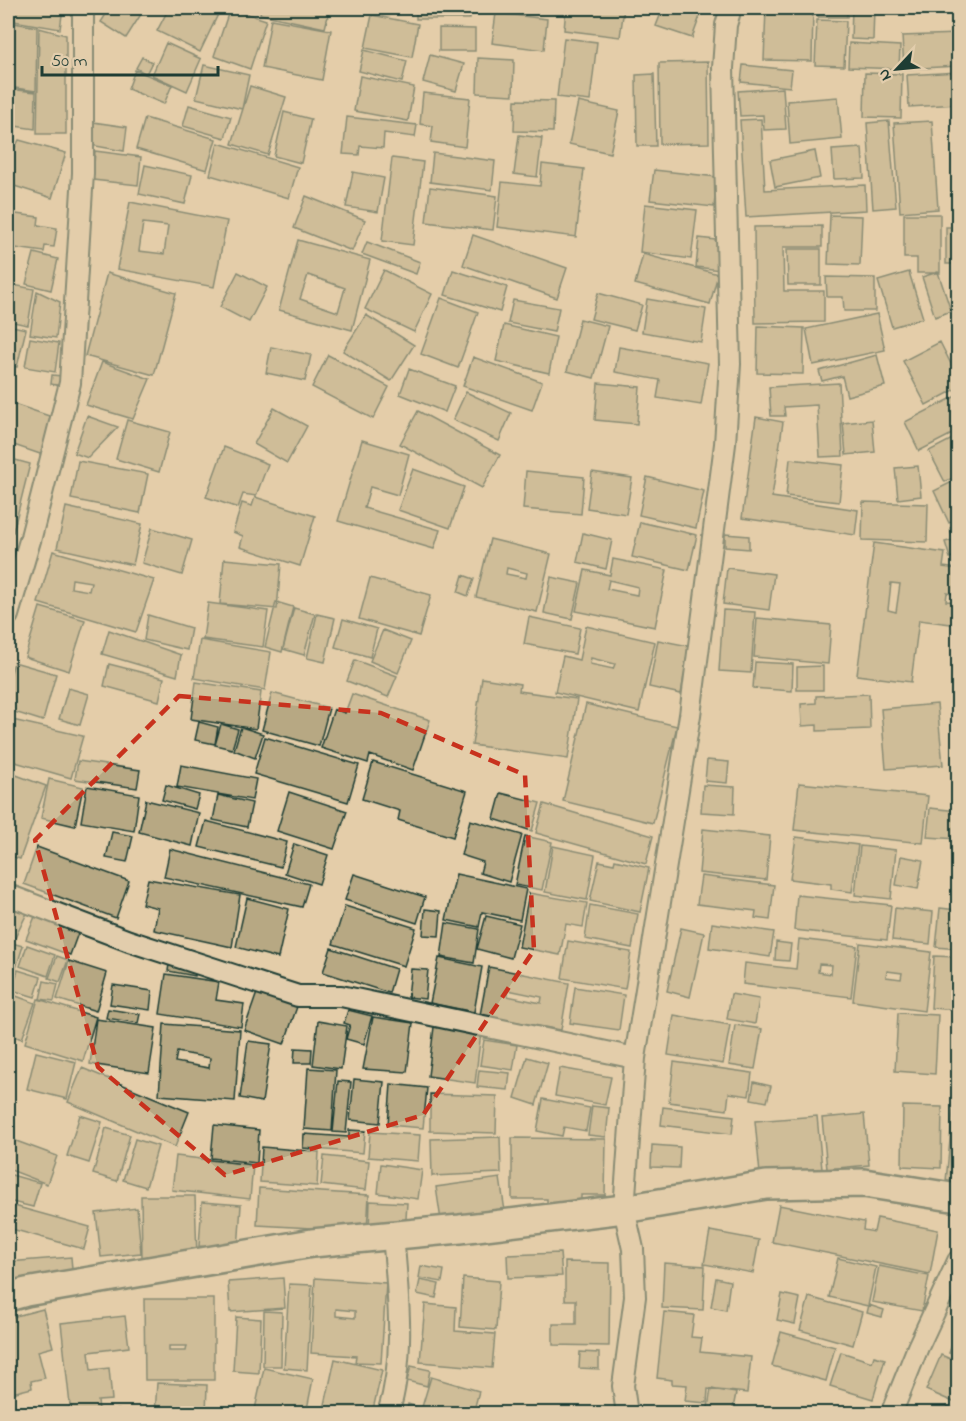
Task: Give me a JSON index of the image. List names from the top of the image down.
{
  "scale_bar": "50 m",
  "north": "bottom left"
}
